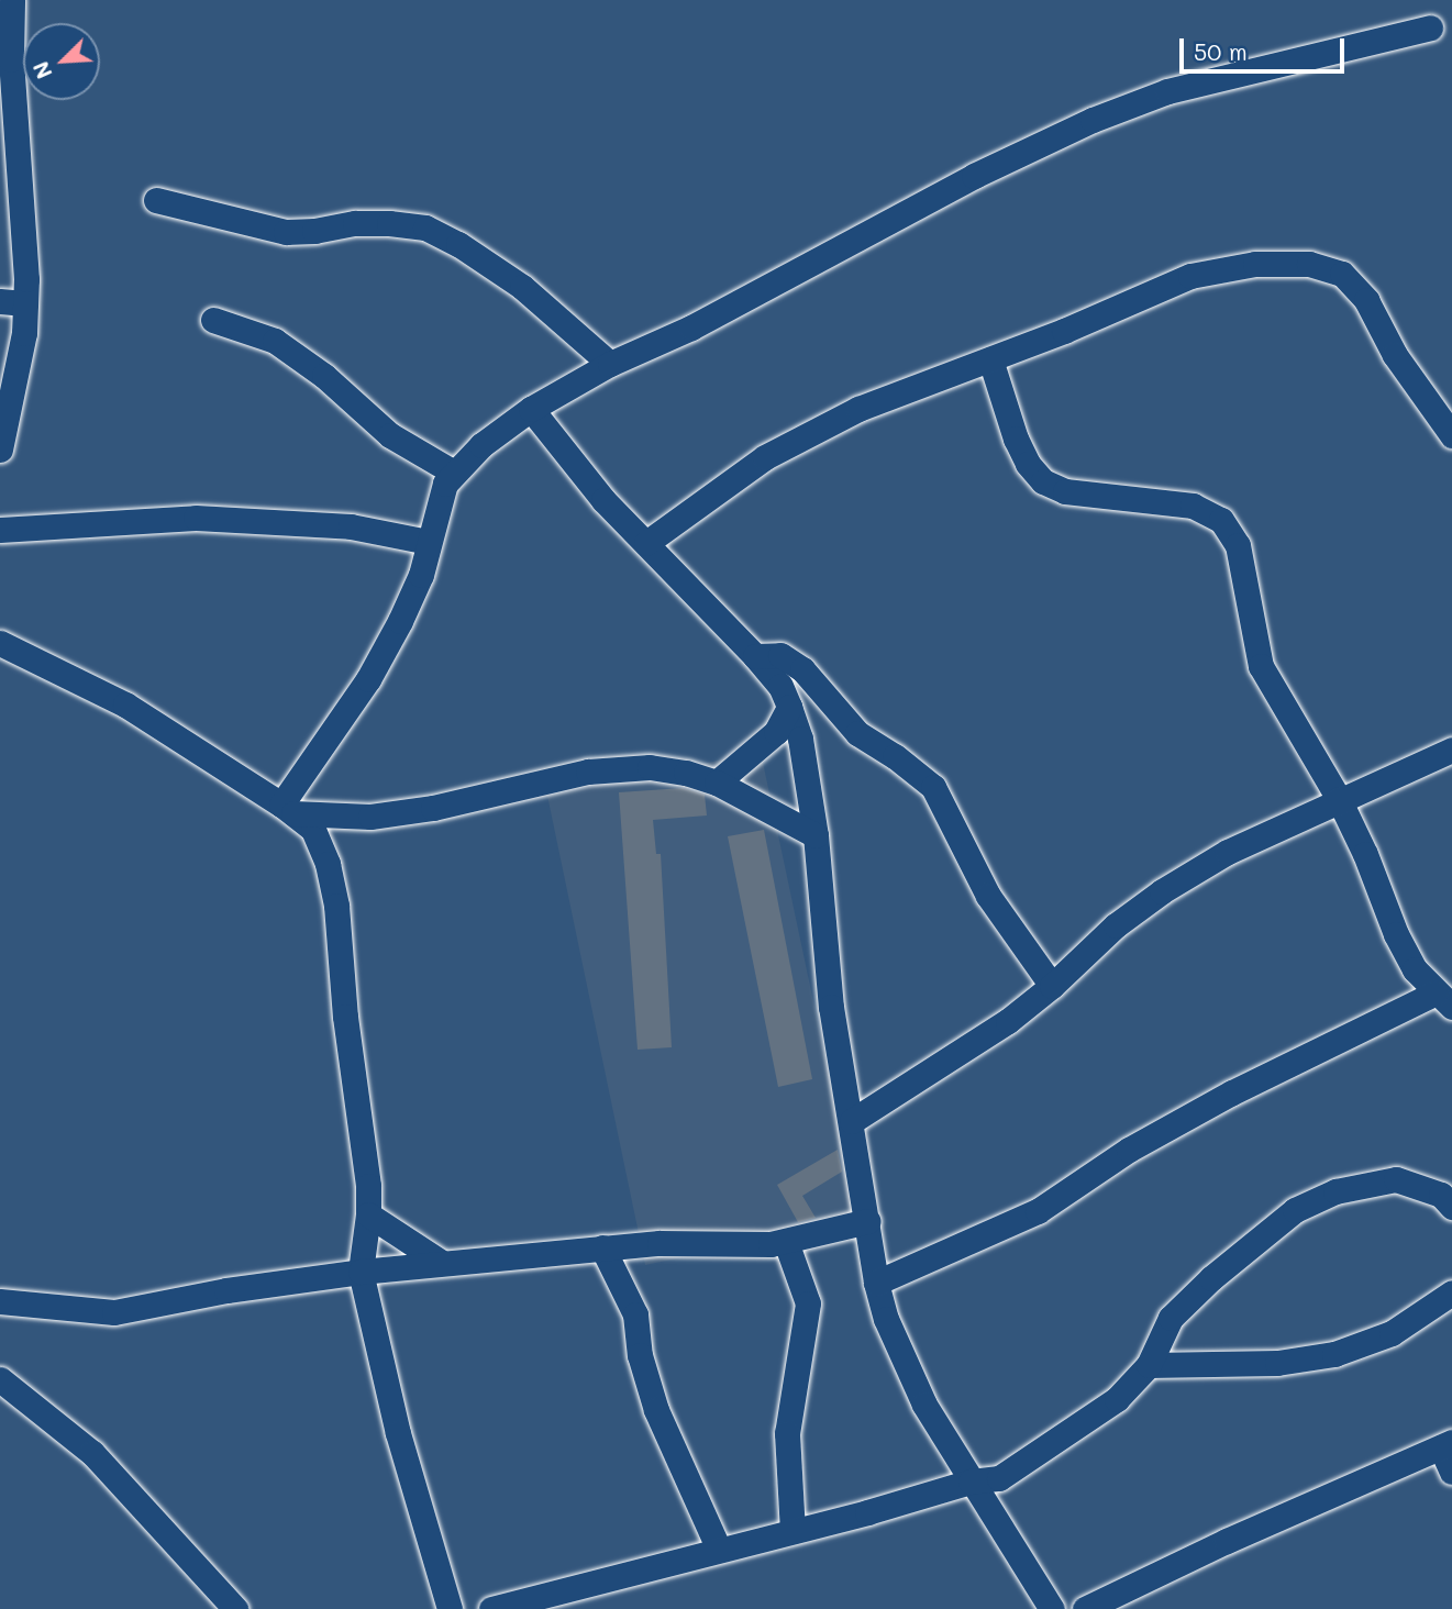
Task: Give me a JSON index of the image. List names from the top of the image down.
{
  "scale_bar": "50 m",
  "north": "bottom left"
}
